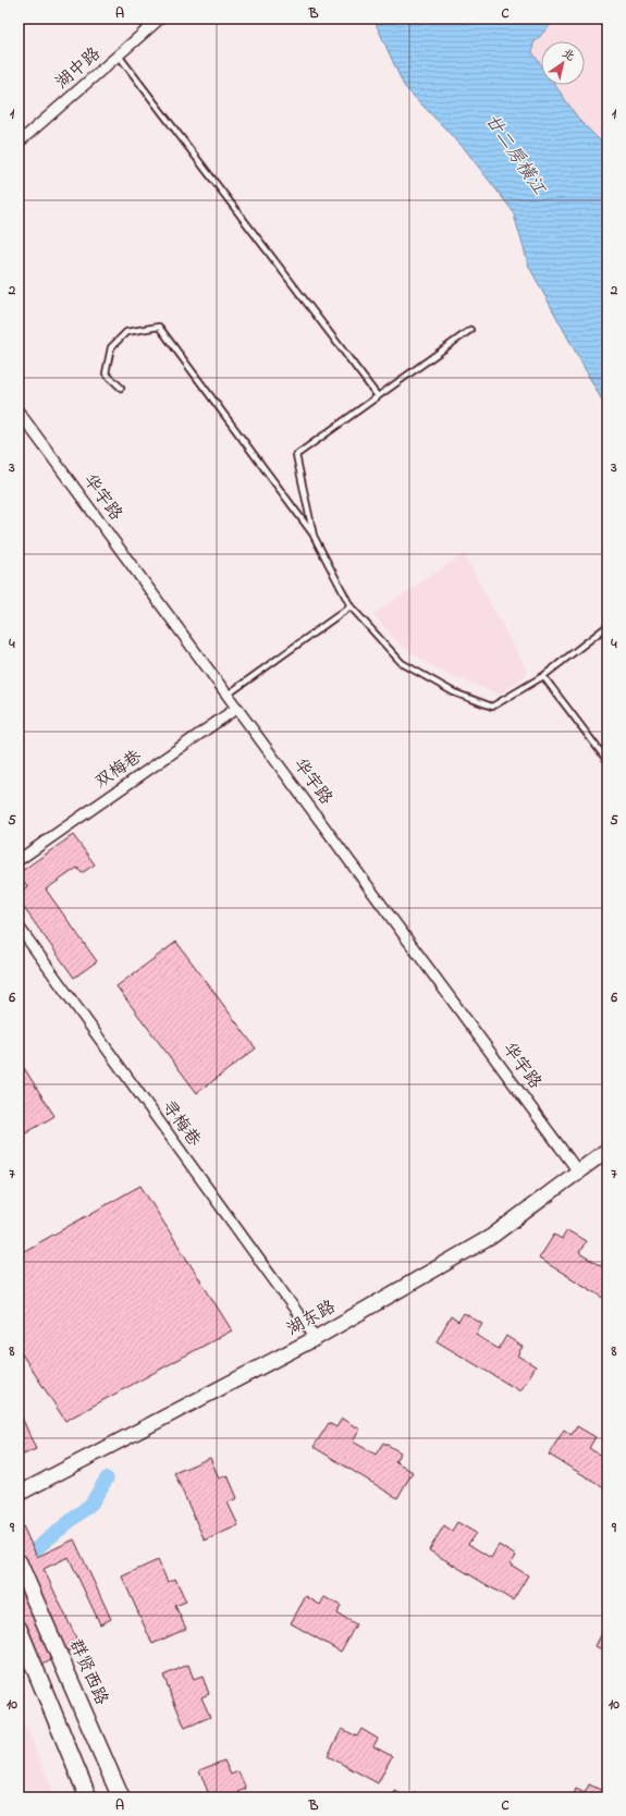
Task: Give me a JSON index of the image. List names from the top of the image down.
{
  "streets": {
    "main road": ["群贤西路"],
    "street": [
      "湖中路",
      "华宇路",
      "双梅巷",
      "寻梅巷",
      "湖东路"
    ]
  },
  "crossings": [
    ["华宇路", "双梅巷"],
    ["华宇路", "湖东路"],
    ["寻梅巷", "湖东路"]
  ],
  "water": ["廿二房横江"],
  "north": "top right",
  "grid": {
    "columns": ["A", "B", "C"],
    "rows": [
      "1",
      "2",
      "3",
      "4",
      "5",
      "6",
      "7",
      "8",
      "9",
      "10"
    ]
  }
}
